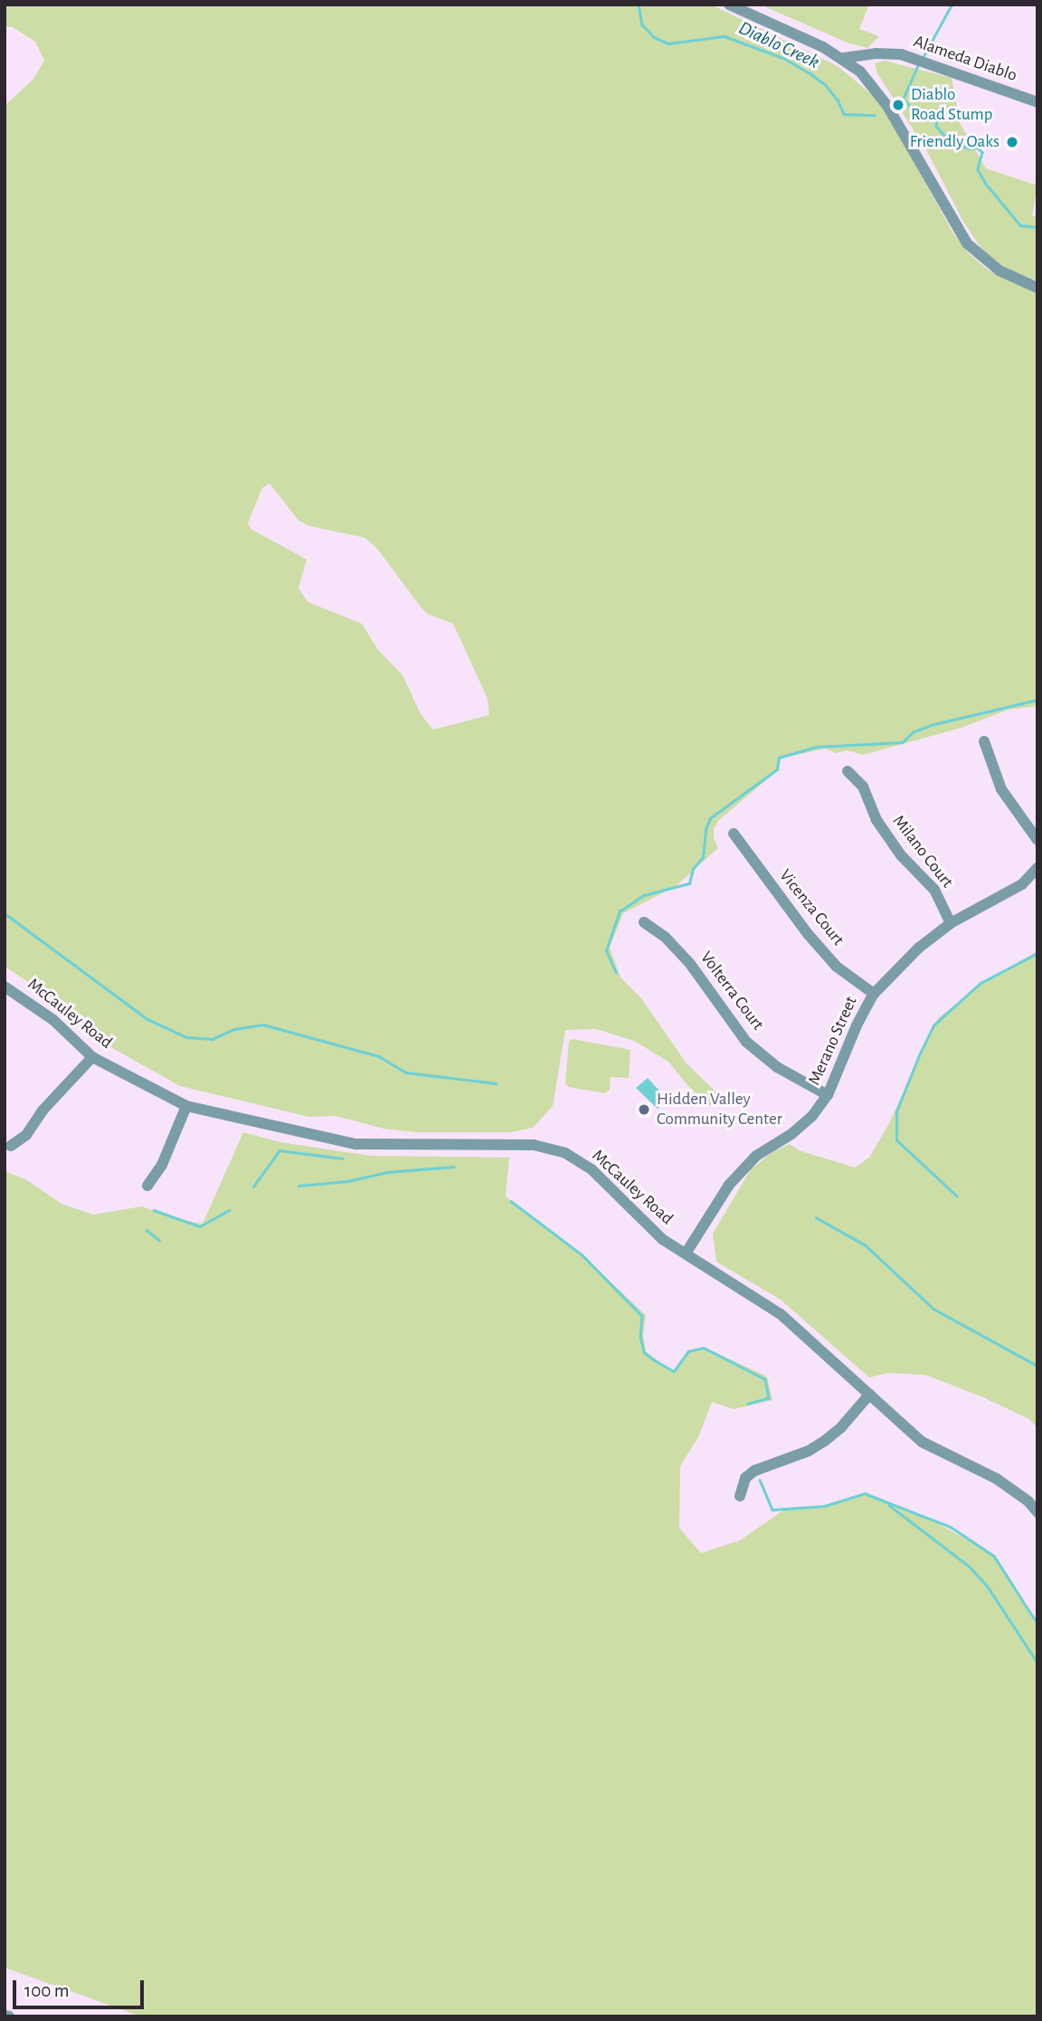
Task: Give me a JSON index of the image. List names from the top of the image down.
{
  "streets": {
    "street": [
      "Alameda Diablo",
      "Milano Court",
      "Vicenza Court",
      "Volterra Court",
      "McCauley Road",
      "Merano Street"
    ]
  },
  "crossings": [
    ["Milano Court", "Merano Street"],
    ["Vicenza Court", "Merano Street"],
    ["Volterra Court", "Merano Street"],
    ["McCauley Road", "Merano Street"]
  ],
  "water": ["Diablo Creek"],
  "places": ["Diablo Road Stump", "Friendly Oaks", "Hidden Valley Community Center"],
  "scale_bar": "100 m"
}
